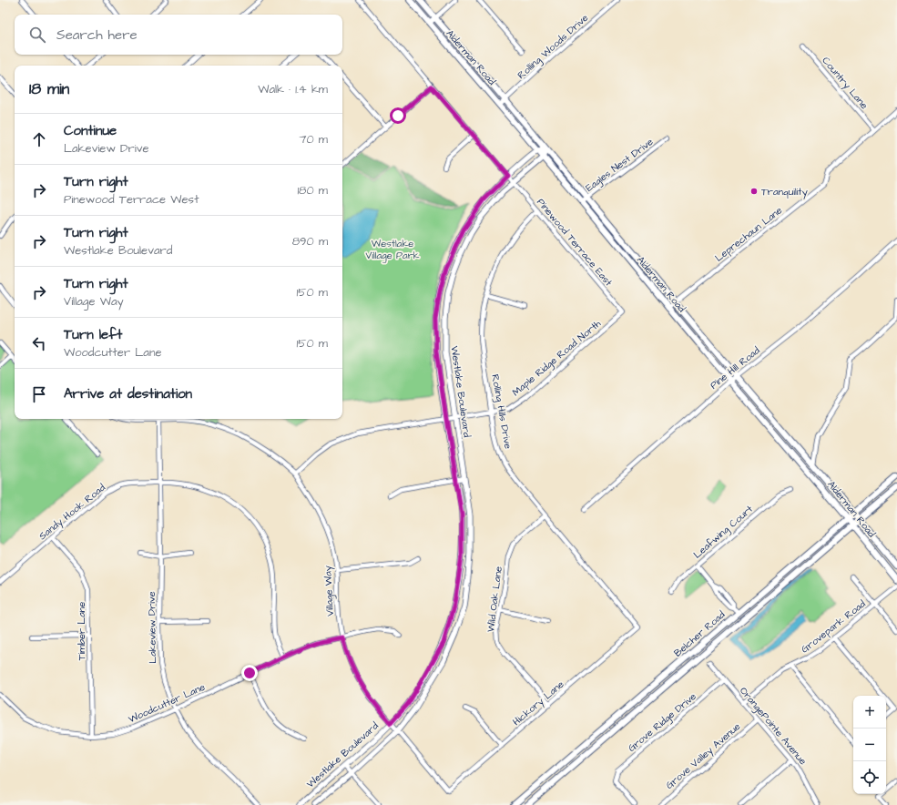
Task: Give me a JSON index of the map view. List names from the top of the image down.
{
  "streets": {
    "main road": ["Alderman Road", "Belcher Road"],
    "street": [
      "Rolling Woods Drive",
      "Country Lane",
      "Eagles Nest Drive",
      "Leprechaun Lane",
      "Pinewood Terrace East",
      "Maple Ridge Road North",
      "Pine Hill Road",
      "Westlake Boulevard",
      "Rolling Hills Drive",
      "Sandy Hook Road",
      "Leafwing Court",
      "Village Way",
      "Wild Oak Lane",
      "Grovepark Road",
      "Lakeview Drive",
      "Timber Lane",
      "Woodcutter Lane",
      "Hickory Lane",
      "Grove Ridge Drive",
      "OrangePointe Avenue",
      "Grove Valley Avenue"
    ]
  },
  "crossings": [
    ["Rolling Woods Drive", "Alderman Road"],
    ["Alderman Road", "Eagles Nest Drive"],
    ["Alderman Road", "Leprechaun Lane"],
    ["Alderman Road", "Pine Hill Road"],
    ["Alderman Road", "Westlake Boulevard"],
    ["Alderman Road", "Belcher Road"],
    ["Country Lane", "Leprechaun Lane"],
    ["Pinewood Terrace East", "Maple Ridge Road North"],
    ["Pinewood Terrace East", "Westlake Boulevard"],
    ["Pinewood Terrace East", "Rolling Hills Drive"],
    ["Maple Ridge Road North", "Westlake Boulevard"],
    ["Maple Ridge Road North", "Rolling Hills Drive"],
    ["Maple Ridge Road North", "Village Way"],
    ["Westlake Boulevard", "Village Way"],
    ["Rolling Hills Drive", "Wild Oak Lane"],
    ["Rolling Hills Drive", "Hickory Lane"],
    ["Sandy Hook Road", "Lakeview Drive"],
    ["Sandy Hook Road", "Timber Lane"],
    ["Sandy Hook Road", "Woodcutter Lane"],
    ["Village Way", "Woodcutter Lane"],
    ["Village Way", "Hickory Lane"],
    ["Wild Oak Lane", "Hickory Lane"],
    ["Grovepark Road", "OrangePointe Avenue"],
    ["Lakeview Drive", "Woodcutter Lane"],
    ["Timber Lane", "Woodcutter Lane"],
    ["Grove Ridge Drive", "OrangePointe Avenue"],
    ["OrangePointe Avenue", "Grove Valley Avenue"]
  ],
  "parks": ["Westlake Village Park"],
  "places": ["Tranquility"],
  "page": {
    "search": "Search here",
    "heading": ["18 min", "Walk · 1.4 km"],
    "list": [
      ["Continue", "Lakeview Drive", "70 m"],
      ["Turn right", "Pinewood Terrace West", "180 m"],
      ["Turn right", "Westlake Boulevard", "890 m"],
      ["Turn right", "Village Way", "150 m"],
      ["Turn left", "Woodcutter Lane", "150 m"],
      "Arrive at destination"
    ],
    "map_buttons": ["+", "−"]
  }
}
